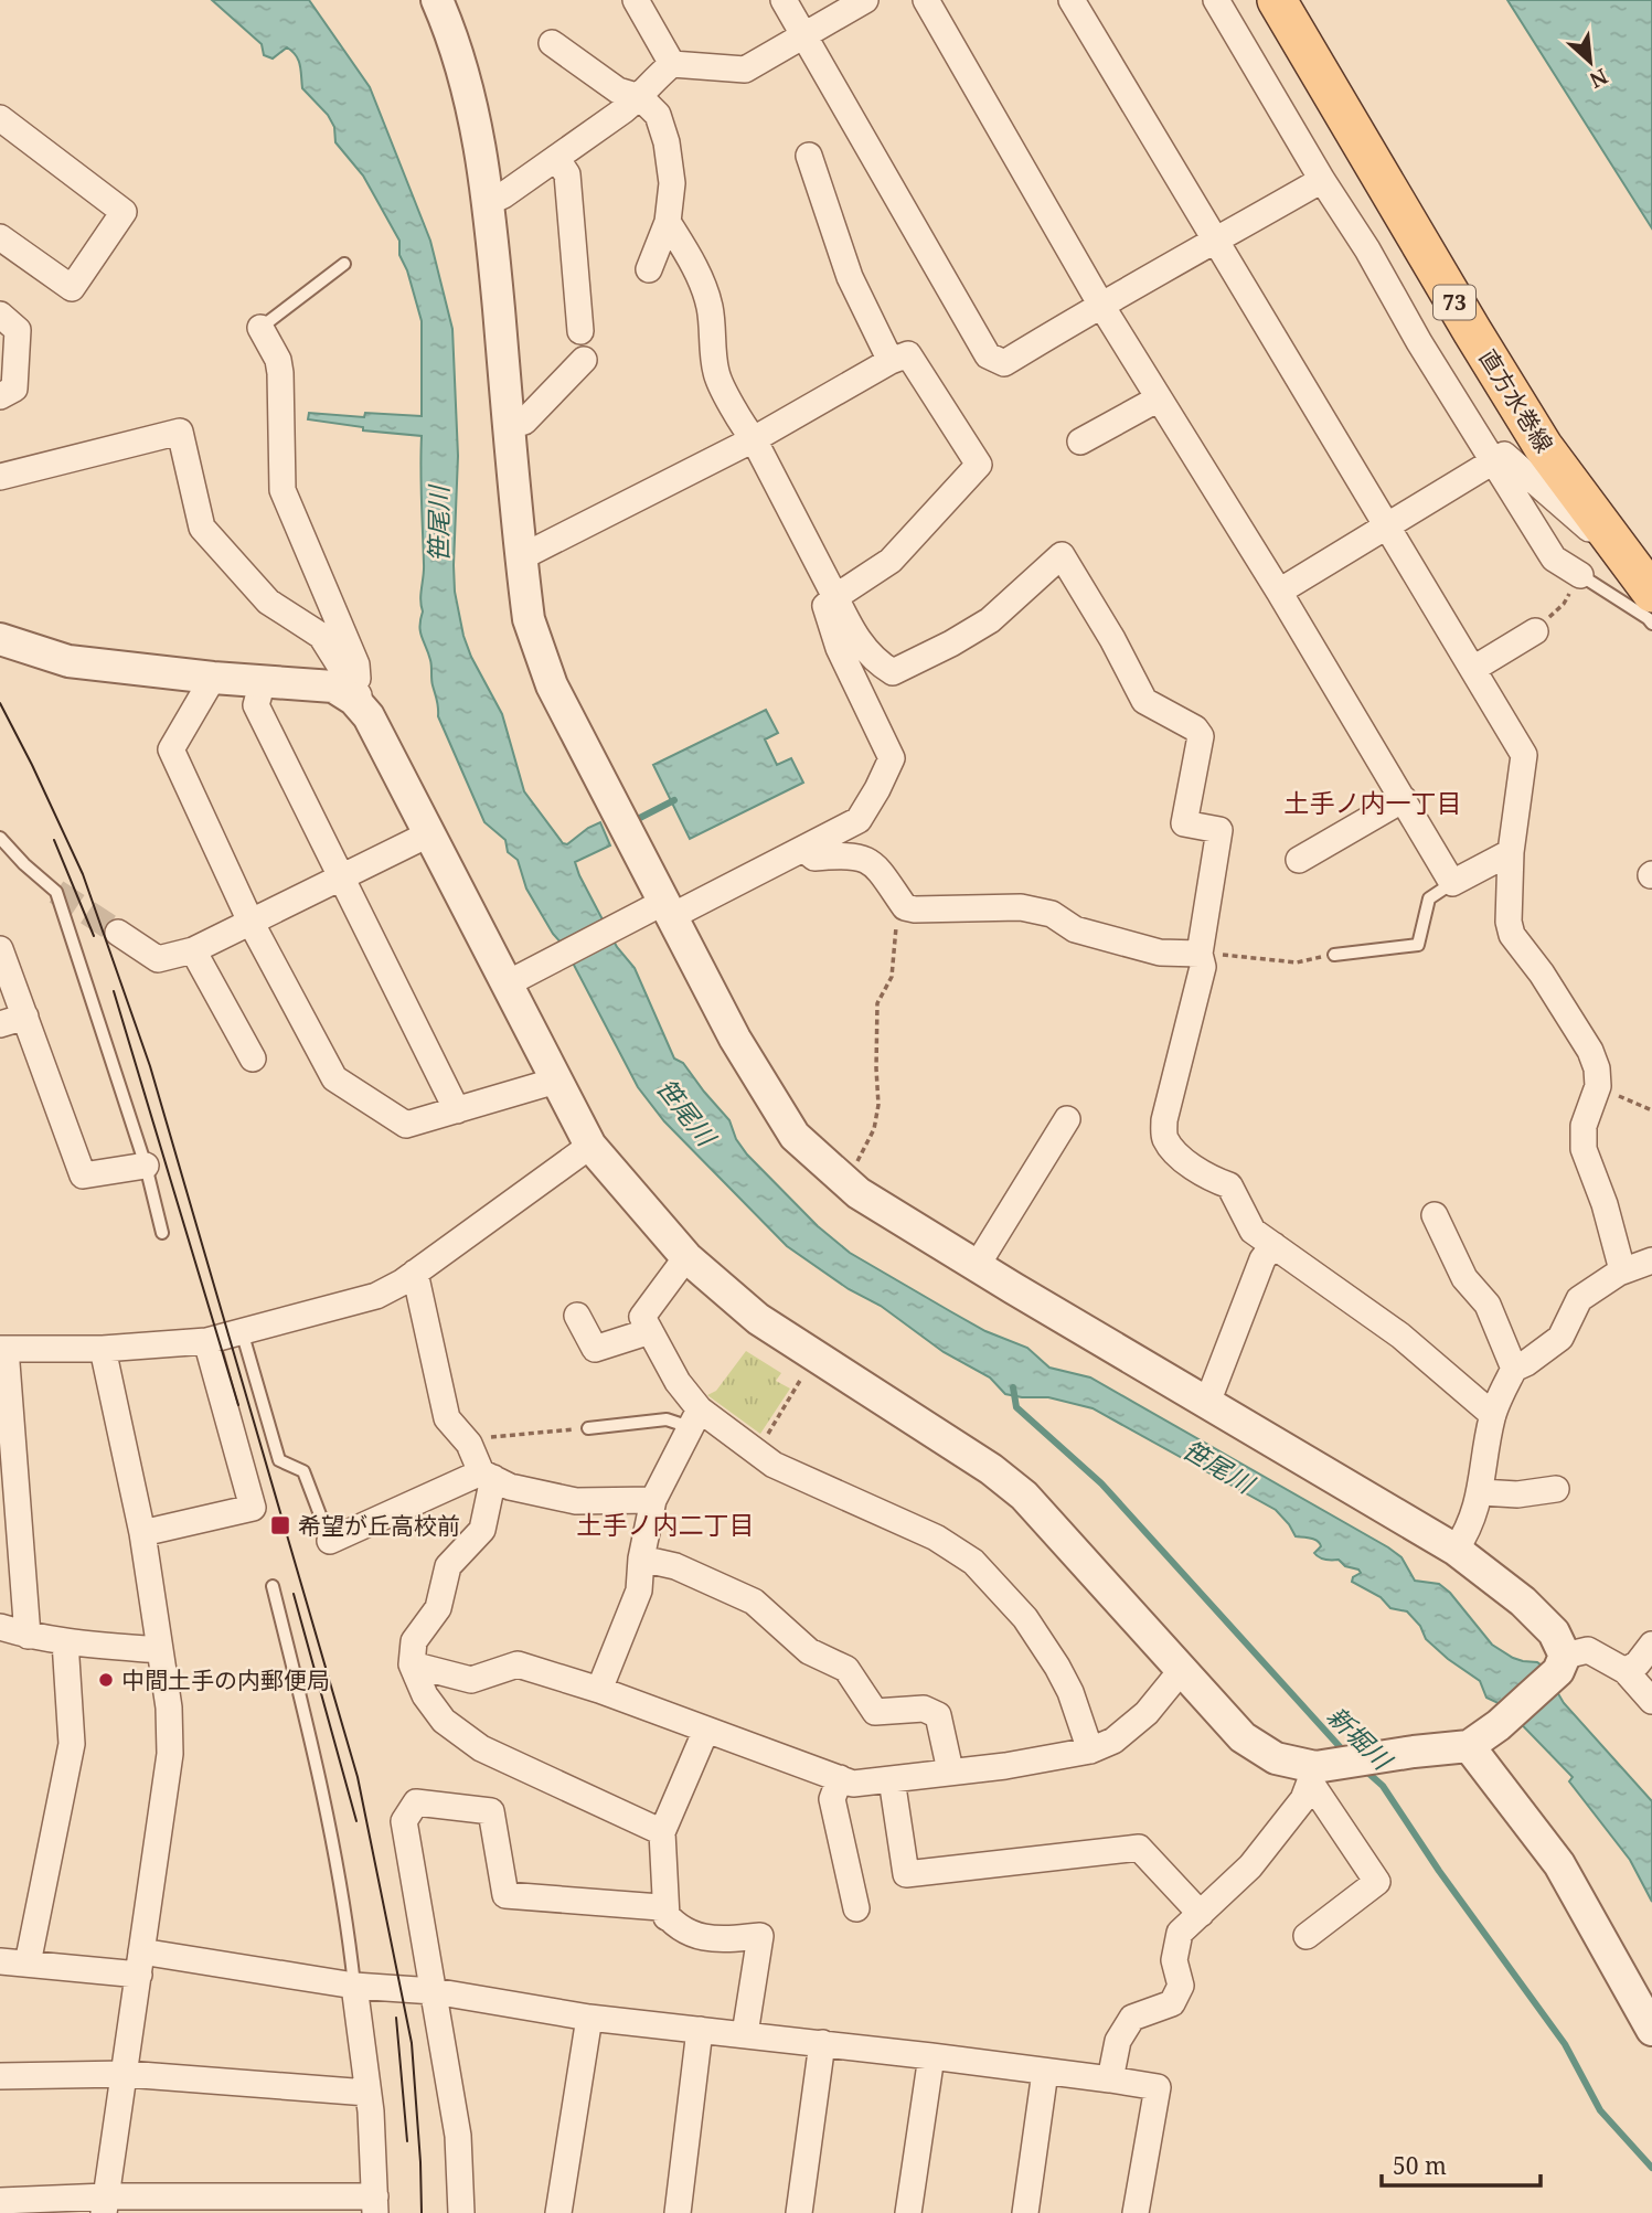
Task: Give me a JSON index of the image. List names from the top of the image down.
{
  "streets": {
    "main road": ["73", "直方水巻線"]
  },
  "districts": ["土手ノ内一丁目", "土手ノ内二丁目"],
  "water": ["笹尾川", "新堀川"],
  "places": {
    "transit": ["希望が丘高校前"],
    "other": ["中間土手の内郵便局"]
  },
  "scale_bar": "50 m",
  "north": "bottom right"
}
